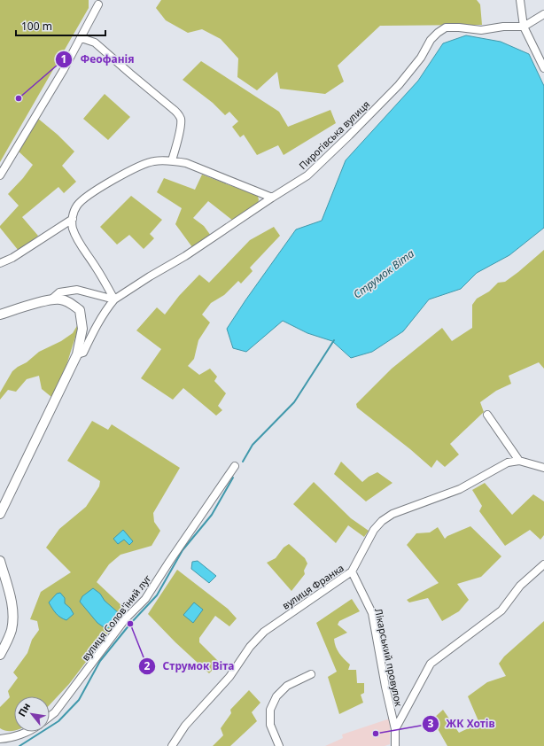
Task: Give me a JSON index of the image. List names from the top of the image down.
{
  "streets": {
    "street": [
      "Пирогівська вулиця",
      "вулиця Франка",
      "вулиця Солов'їний луг",
      "Лікарський провулок"
    ]
  },
  "crossings": [
    ["вулиця Франка", "Лікарський провулок"]
  ],
  "water": ["Струмок Віта"],
  "places": ["Феофанія", "Струмок Віта", "ЖК Хотів"],
  "scale_bar": "100 m",
  "north": "top left"
}
